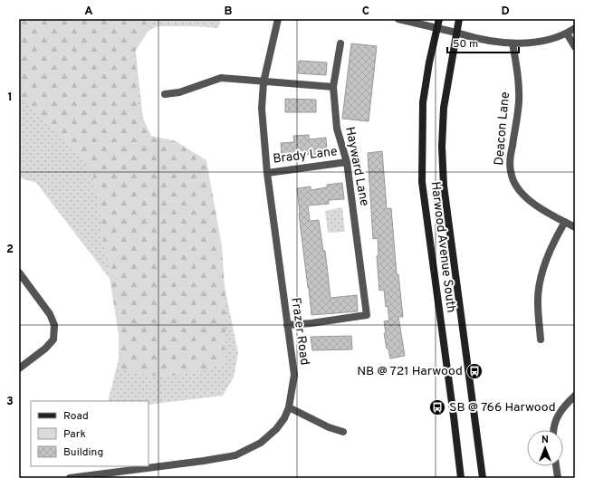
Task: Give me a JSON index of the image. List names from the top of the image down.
{
  "streets": {
    "main road": ["Harwood Avenue South"],
    "street": [
      "Deacon Lane",
      "Brady Lane",
      "Hayward Lane",
      "Frazer Road"
    ]
  },
  "crossings": [
    ["Brady Lane", "Hayward Lane"],
    ["Brady Lane", "Frazer Road"],
    ["Hayward Lane", "Frazer Road"]
  ],
  "places": {
    "bus stop": ["NB @ 721 Harwood", "SB @ 766 Harwood"]
  },
  "legend": ["Road", "Park", "Building"],
  "scale_bar": "50 m",
  "north": "top",
  "grid": {
    "columns": [
      "A",
      "B",
      "C",
      "D"
    ],
    "rows": ["1", "2", "3"]
  }
}
